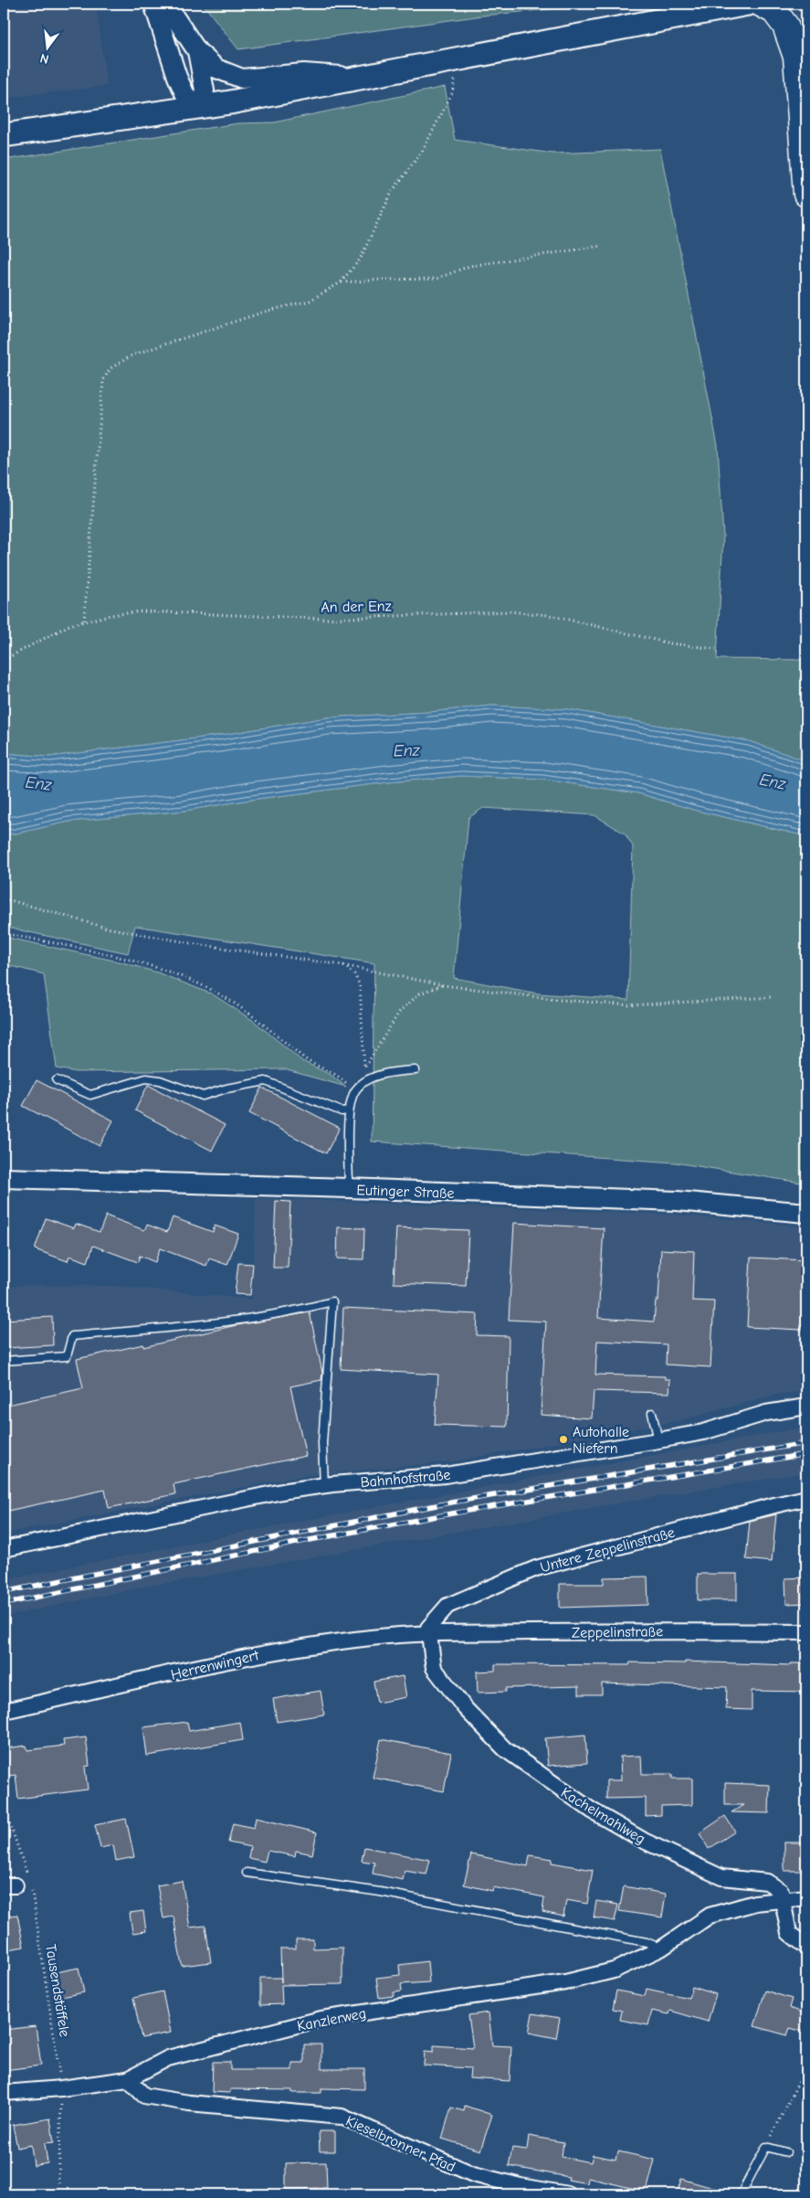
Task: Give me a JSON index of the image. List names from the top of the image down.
{
  "streets": {
    "street": [
      "Eutinger Straße",
      "Bahnhofstraße",
      "Untere Zeppelinstraße",
      "Zeppelinstraße",
      "Herrenwingert",
      "Kachelmahlweg",
      "Kanzlerweg",
      "Kieselbronner Pfad"
    ],
    "path": ["An der Enz", "Tausendstäffele"]
  },
  "crossings": [
    ["Untere Zeppelinstraße", "Zeppelinstraße"],
    ["Untere Zeppelinstraße", "Herrenwingert"],
    ["Untere Zeppelinstraße", "Kachelmahlweg"],
    ["Zeppelinstraße", "Herrenwingert"],
    ["Zeppelinstraße", "Kachelmahlweg"],
    ["Herrenwingert", "Kachelmahlweg"],
    ["Kachelmahlweg", "Kanzlerweg"],
    ["Tausendstäffele", "Kanzlerweg"],
    ["Kanzlerweg", "Kieselbronner Pfad"]
  ],
  "water": ["Enz"],
  "places": ["Autohalle Niefern"],
  "north": "bottom"
}
